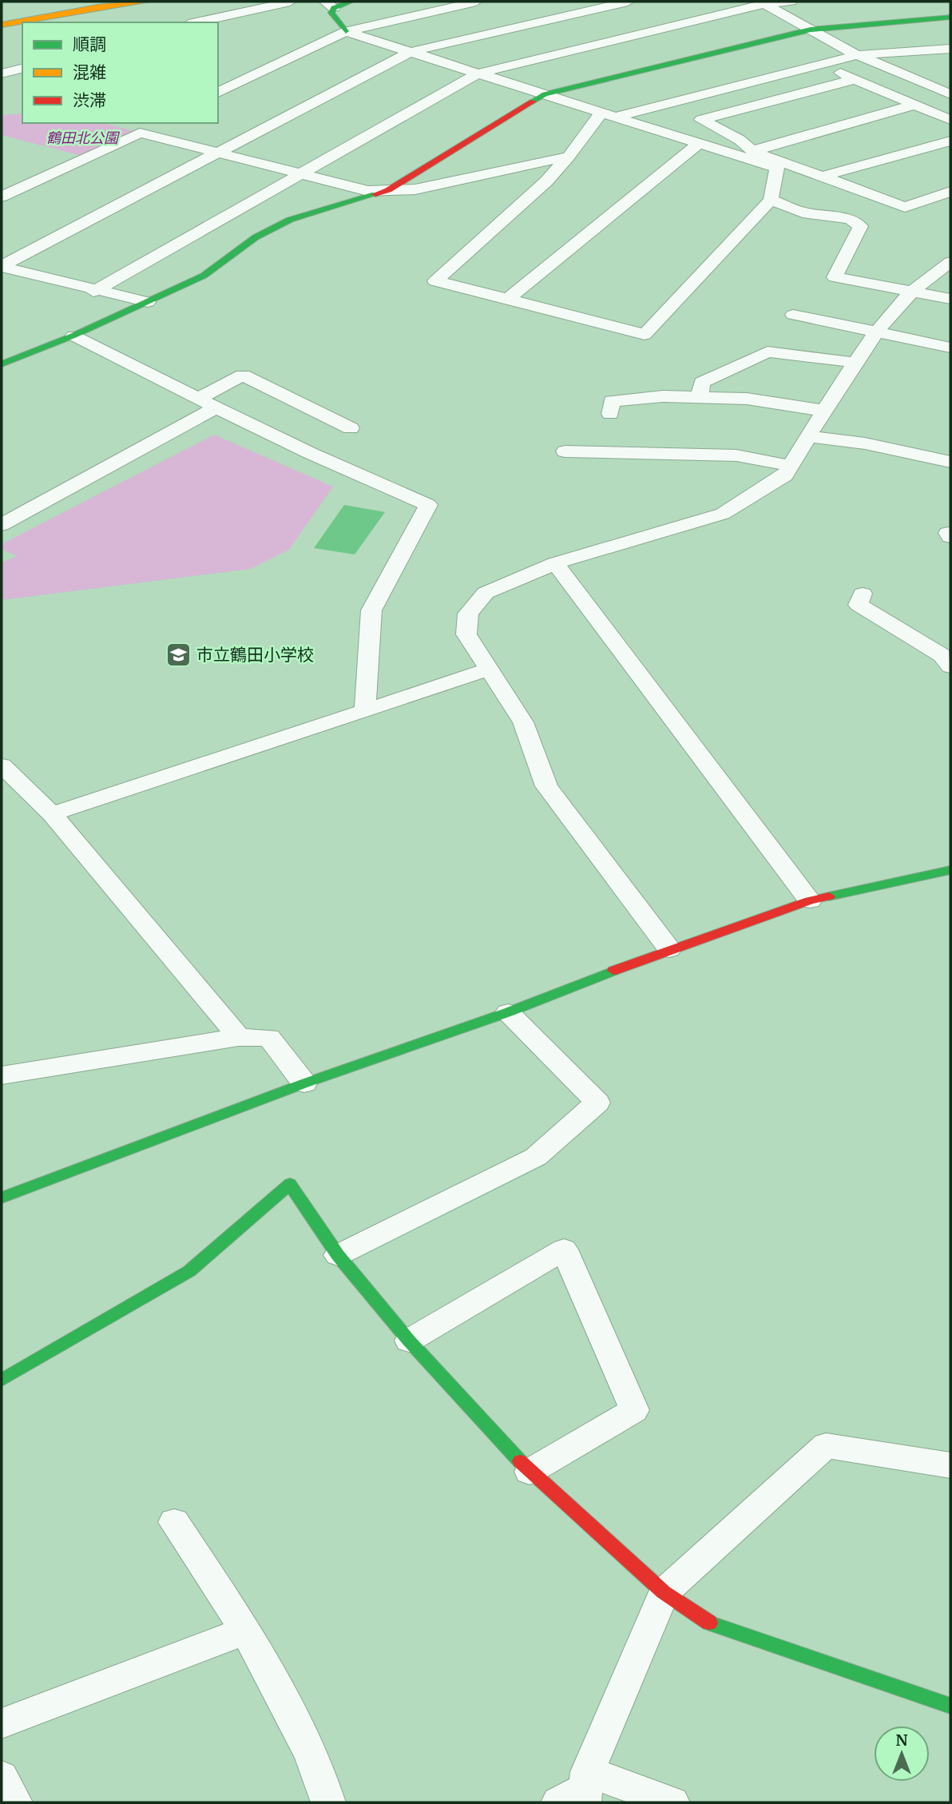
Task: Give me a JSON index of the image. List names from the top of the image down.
{
  "parks": ["鶴田北公園"],
  "places": {
    "school or university": ["市立鶴田小学校"]
  },
  "legend": ["順調", "混雑", "渋滞"],
  "north": "top"
}
